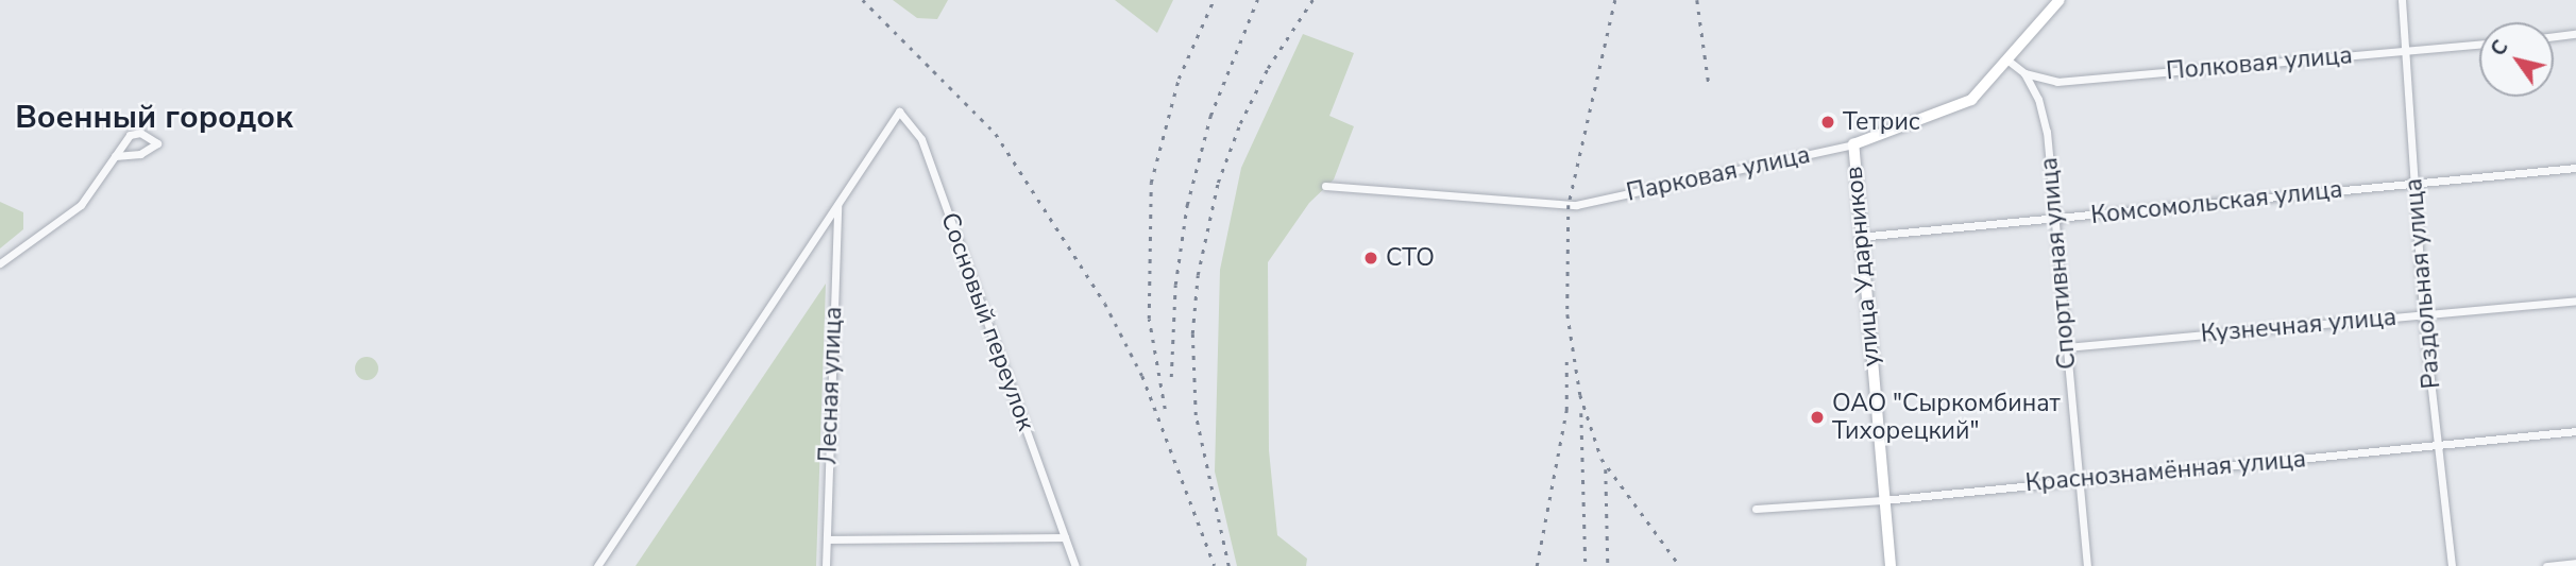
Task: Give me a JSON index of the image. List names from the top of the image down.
{
  "streets": {
    "main road": ["Парковая улица", "улица Ударников"],
    "street": [
      "Полковая улица",
      "Комсомольская улица",
      "Спортивная улица",
      "Раздольная улица",
      "Сосновый переулок",
      "Кузнечная улица",
      "Лесная улица",
      "Краснознамённая улица"
    ]
  },
  "crossings": [
    ["Полковая улица", "Спортивная улица"],
    ["Полковая улица", "Раздольная улица"],
    ["Парковая улица", "улица Ударников"],
    ["Комсомольская улица", "Спортивная улица"],
    ["Комсомольская улица", "улица Ударников"],
    ["Комсомольская улица", "Раздольная улица"],
    ["Спортивная улица", "Кузнечная улица"],
    ["Спортивная улица", "Краснознамённая улица"],
    ["улица Ударников", "Краснознамённая улица"],
    ["Раздольная улица", "Кузнечная улица"],
    ["Раздольная улица", "Краснознамённая улица"],
    ["Сосновый переулок", "Лесная улица"]
  ],
  "districts": ["Военный городок"],
  "places": ["Тетрис", "СТО", "ОАО \"Сыркомбинат Тихорецкий\""],
  "north": "top left"
}
